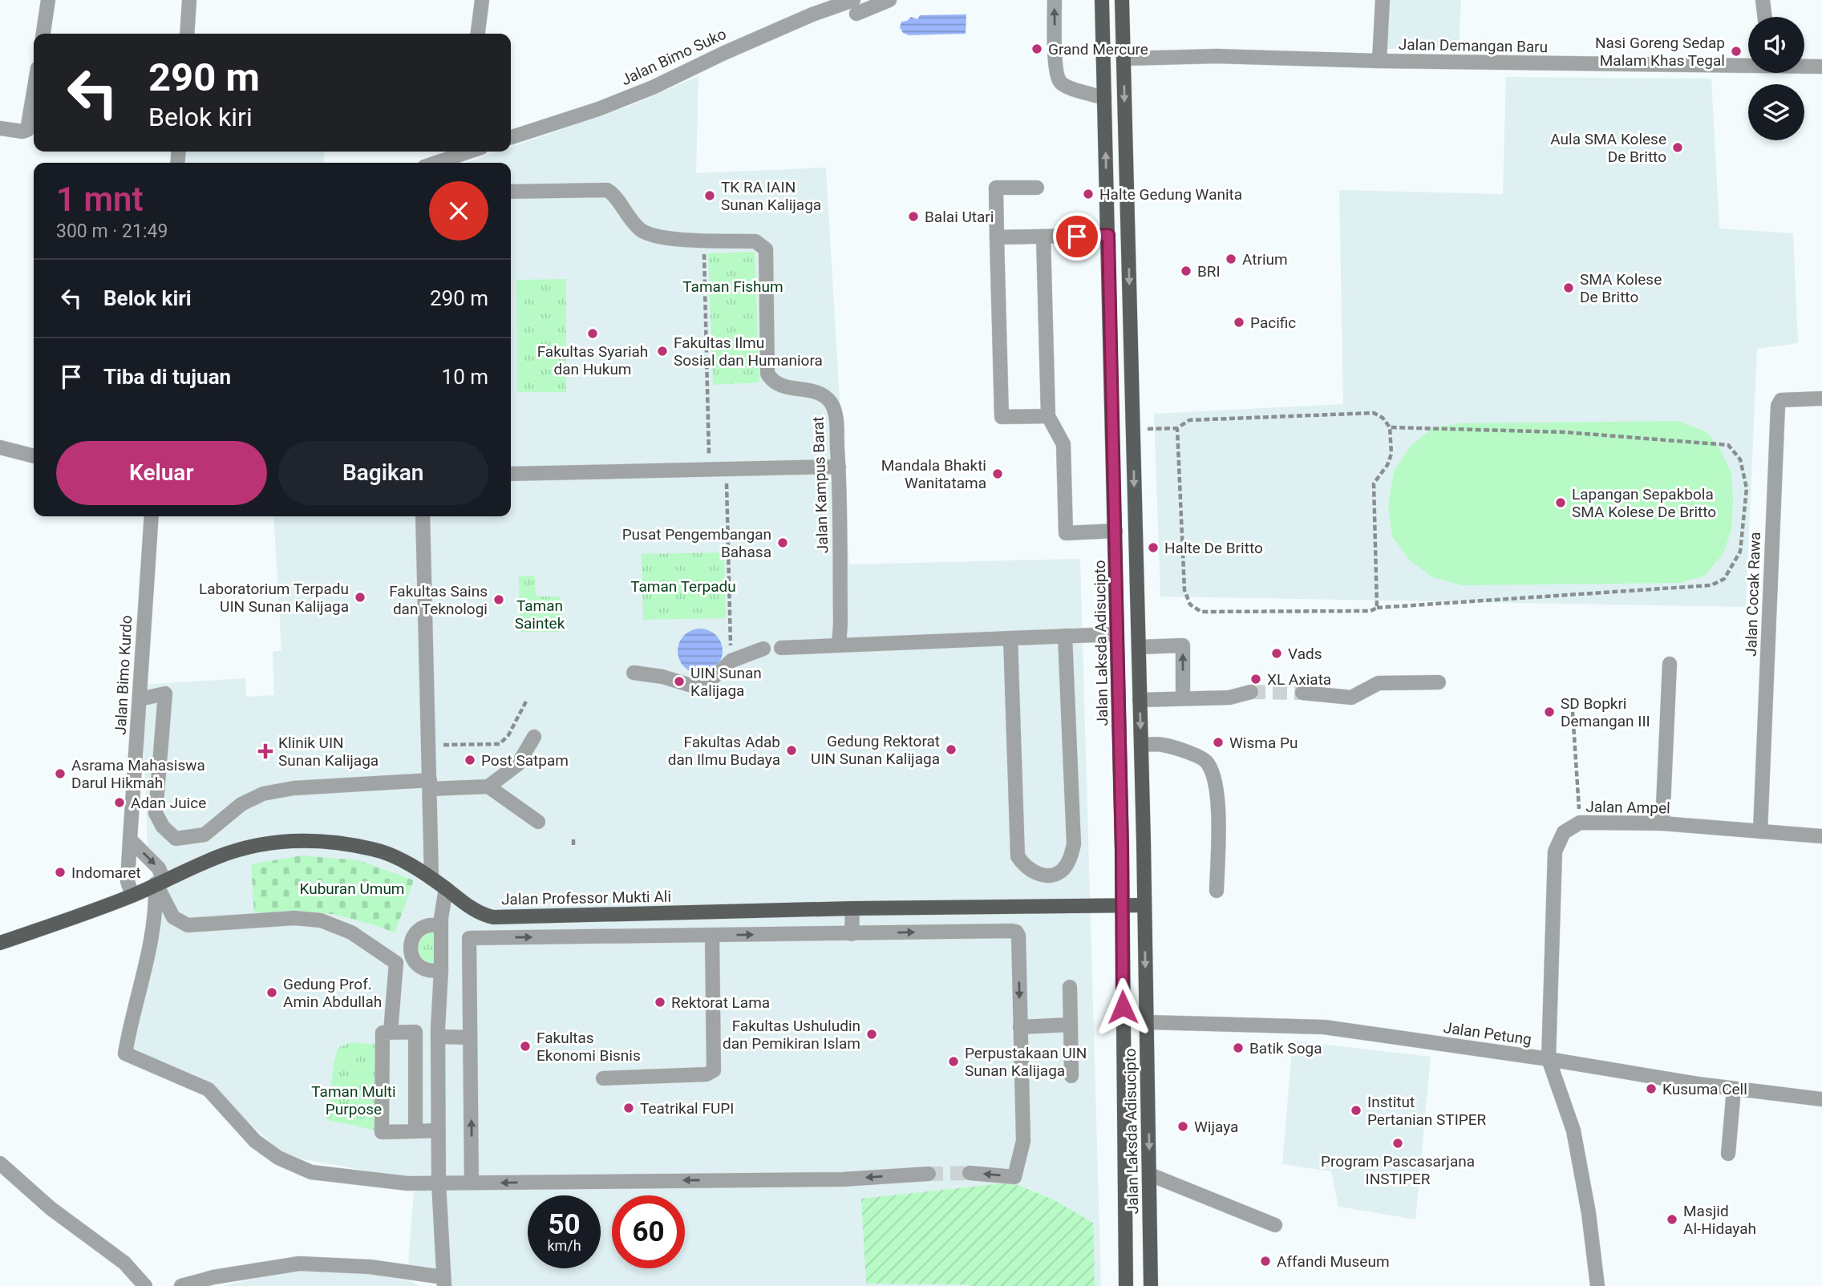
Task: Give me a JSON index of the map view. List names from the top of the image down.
{
  "streets": {
    "main road": ["Jalan Laksda Adisucipto", "Jalan Professor Mukti Ali"],
    "street": [
      "Jalan Demangan Baru",
      "Jalan Bimo Suko",
      "Jalan Kampus Barat",
      "Jalan Cocak Rawa",
      "Jalan Bimo Kurdo",
      "Jalan Ampel",
      "Jalan Petung"
    ]
  },
  "crossings": [
    ["Jalan Demangan Baru", "Jalan Laksda Adisucipto"],
    ["Jalan Cocak Rawa", "Jalan Ampel"],
    ["Jalan Laksda Adisucipto", "Jalan Professor Mukti Ali"],
    ["Jalan Laksda Adisucipto", "Jalan Petung"],
    ["Jalan Bimo Kurdo", "Jalan Professor Mukti Ali"],
    ["Jalan Ampel", "Jalan Petung"]
  ],
  "parks": [
    "Taman Fishum",
    "Taman Terpadu",
    "Taman Saintek",
    "Kuburan Umum",
    "Taman Multi Purpose"
  ],
  "places": {
    "other": [
      "Grand Mercure",
      "Nasi Goreng Sedap Malam Khas Tegal",
      "Aula SMA Kolese De Britto",
      "Halte Gedung Wanita",
      "TK RA IAIN Sunan Kalijaga",
      "Balai Utari",
      "Atrium",
      "BRI",
      "SMA Kolese De Britto",
      "Pacific",
      "Fakultas Syariah dan Hukum",
      "Fakultas Ilmu Sosial dan Humaniora",
      "Mandala Bhakti Wanitatama",
      "Lapangan Sepakbola SMA Kolese De Britto",
      "Pusat Pengembangan Bahasa",
      "Halte De Britto",
      "Laboratorium Terpadu UIN Sunan Kalijaga",
      "Fakultas Sains dan Teknologi",
      "Vads",
      "XL Axiata",
      "UIN Sunan Kalijaga",
      "SD Bopkri Demangan III",
      "Wisma Pu",
      "Gedung Rektorat UIN Sunan Kalijaga",
      "Fakultas Adab dan Ilmu Budaya",
      "Post Satpam",
      "Asrama Mahasiswa Darul Hikmah",
      "Adan Juice",
      "Indomaret",
      "Gedung Prof. Amin Abdullah",
      "Rektorat Lama",
      "Fakultas Ushuludin dan Pemikiran Islam",
      "Fakultas Ekonomi Bisnis",
      "Batik Soga",
      "Perpustakaan UIN Sunan Kalijaga",
      "Kusuma Cell",
      "Teatrikal FUPI",
      "Institut Pertanian STIPER",
      "Wijaya",
      "Program Pascasarjana INSTIPER",
      "Masjid Al-Hidayah",
      "Affandi Museum"
    ],
    "health": ["Klinik UIN Sunan Kalijaga"]
  },
  "page": {
    "turn": ["290 m", "Belok kiri"],
    "heading": ["1 mnt", "300 m · 21:49"],
    "list": [
      {
        "name": "Belok kiri",
        "value": "290 m"
      },
      {
        "name": "Tiba di tujuan",
        "value": "10 m"
      }
    ],
    "buttons": ["Keluar", "Bagikan"],
    "speed": "50 km/h",
    "limit": "60"
  }
}
